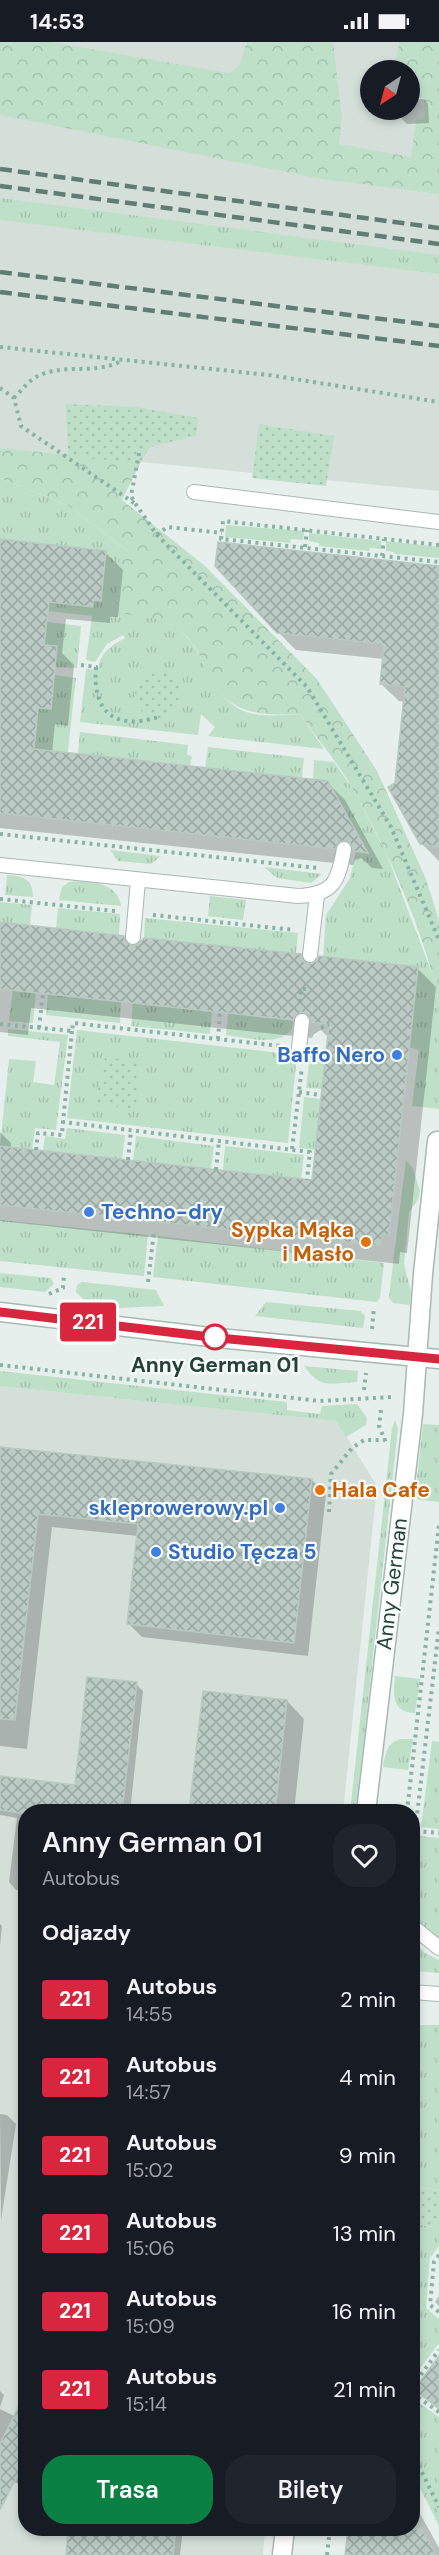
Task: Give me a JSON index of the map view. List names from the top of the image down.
{
  "streets": {
    "street": ["Anny German"]
  },
  "places": [
    "Baffo Nero",
    "Techno-dry",
    "Sypka Mąka i Masło",
    "Anny German 01",
    "Hala Cafe",
    "skleprowerowy.pl",
    "Studio Tęcza 5"
  ],
  "lines": ["bus line 221"],
  "north": "bottom left",
  "page": {
    "status": "14:53",
    "on_map": "221",
    "heading": [
      ["Anny German 01", "Autobus"],
      "Odjazdy"
    ],
    "list": [
      {
        "mark": "221",
        "name": "Autobus",
        "note": "14:55",
        "value": "2 min"
      },
      {
        "mark": "221",
        "name": "Autobus",
        "note": "14:57",
        "value": "4 min"
      },
      {
        "mark": "221",
        "name": "Autobus",
        "note": "15:02",
        "value": "9 min"
      },
      {
        "mark": "221",
        "name": "Autobus",
        "note": "15:06",
        "value": "13 min"
      },
      {
        "mark": "221",
        "name": "Autobus",
        "note": "15:09",
        "value": "16 min"
      },
      {
        "mark": "221",
        "name": "Autobus",
        "note": "15:14",
        "value": "21 min"
      }
    ],
    "buttons": ["Trasa", "Bilety"]
  }
}
